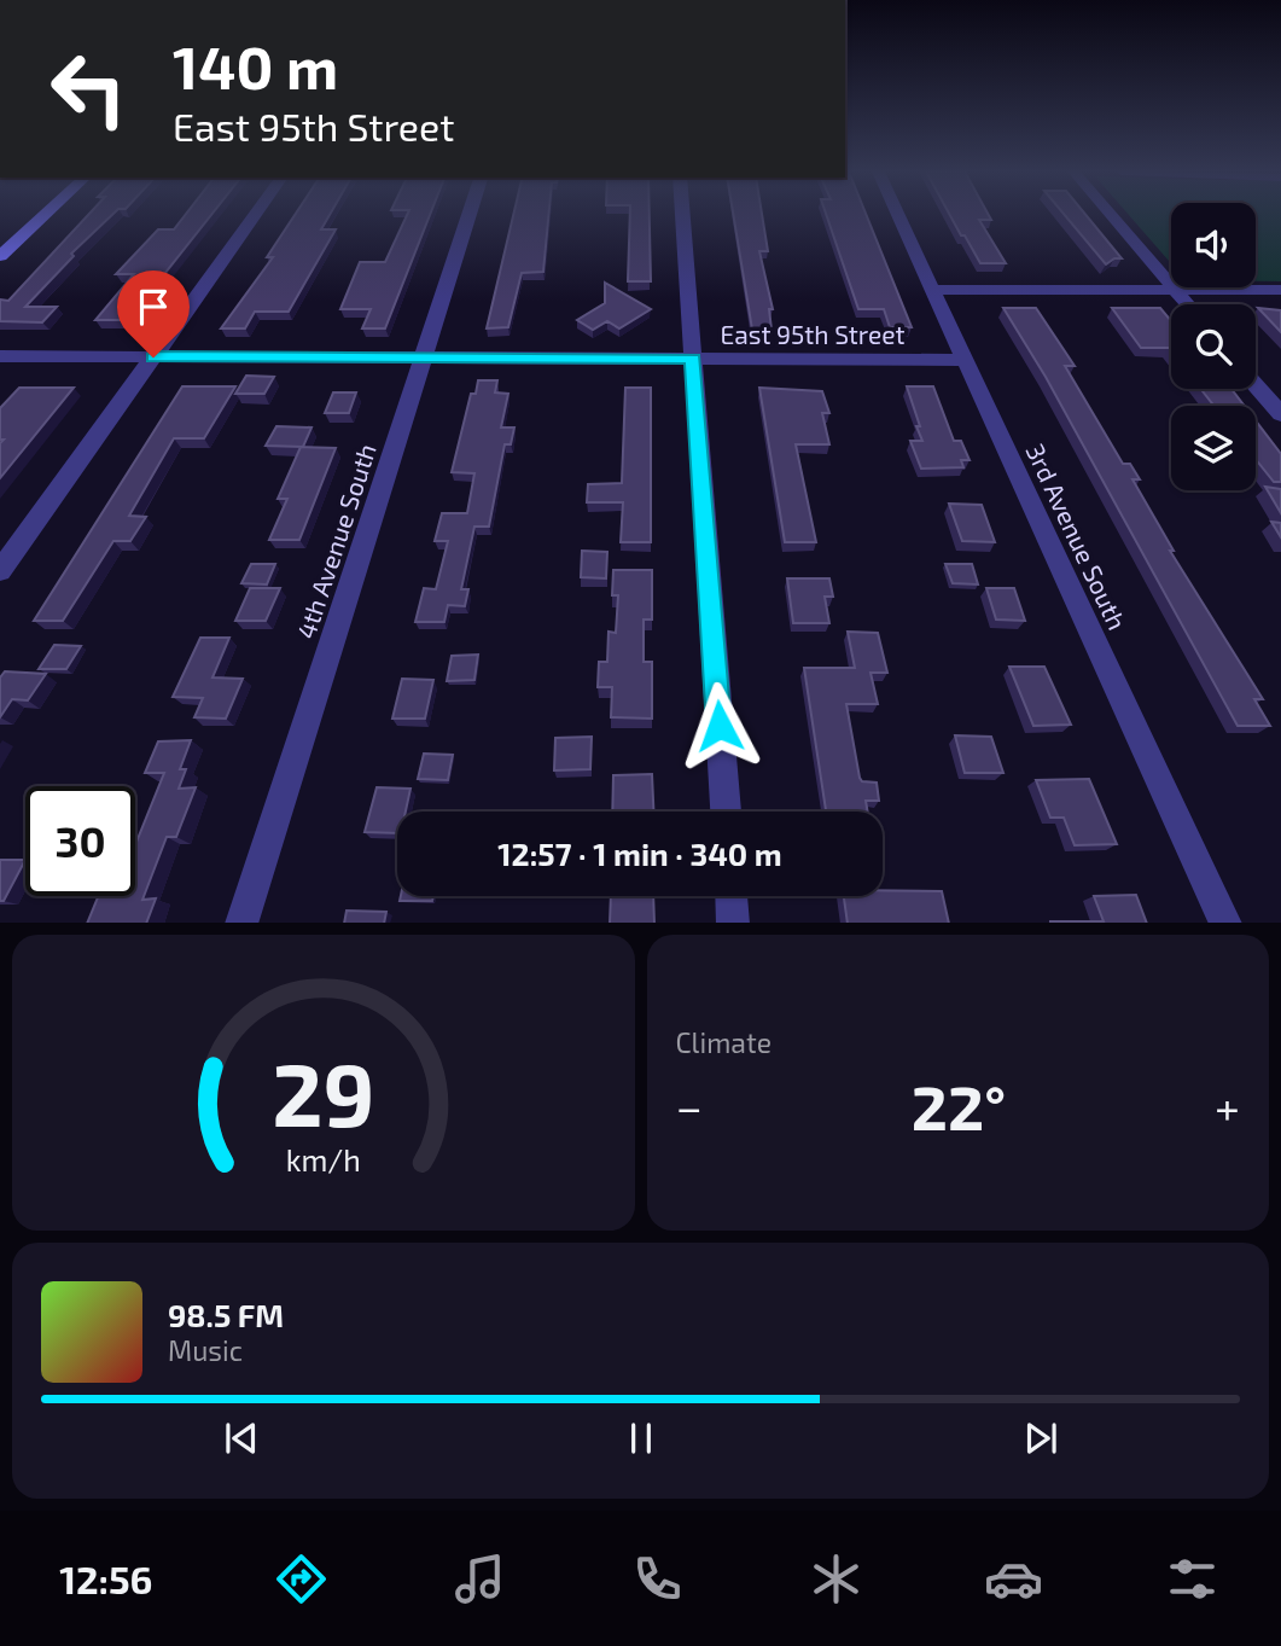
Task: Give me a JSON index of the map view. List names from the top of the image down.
{
  "streets": {
    "street": ["East 95th Street", "3rd Avenue South", "4th Avenue South"]
  },
  "crossings": [
    ["East 95th Street", "3rd Avenue South"],
    ["East 95th Street", "4th Avenue South"]
  ],
  "page": {
    "turn": ["140 m", "East 95th Street"],
    "limit": "30",
    "trip": "12:57 · 1 min · 340 m",
    "tile": "Climate",
    "heat": ["−", "22°", "+"],
    "song": ["98.5 FM", "Music"],
    "tabs": "12:56",
    "gauge": ["29", "km/h"]
  }
}
